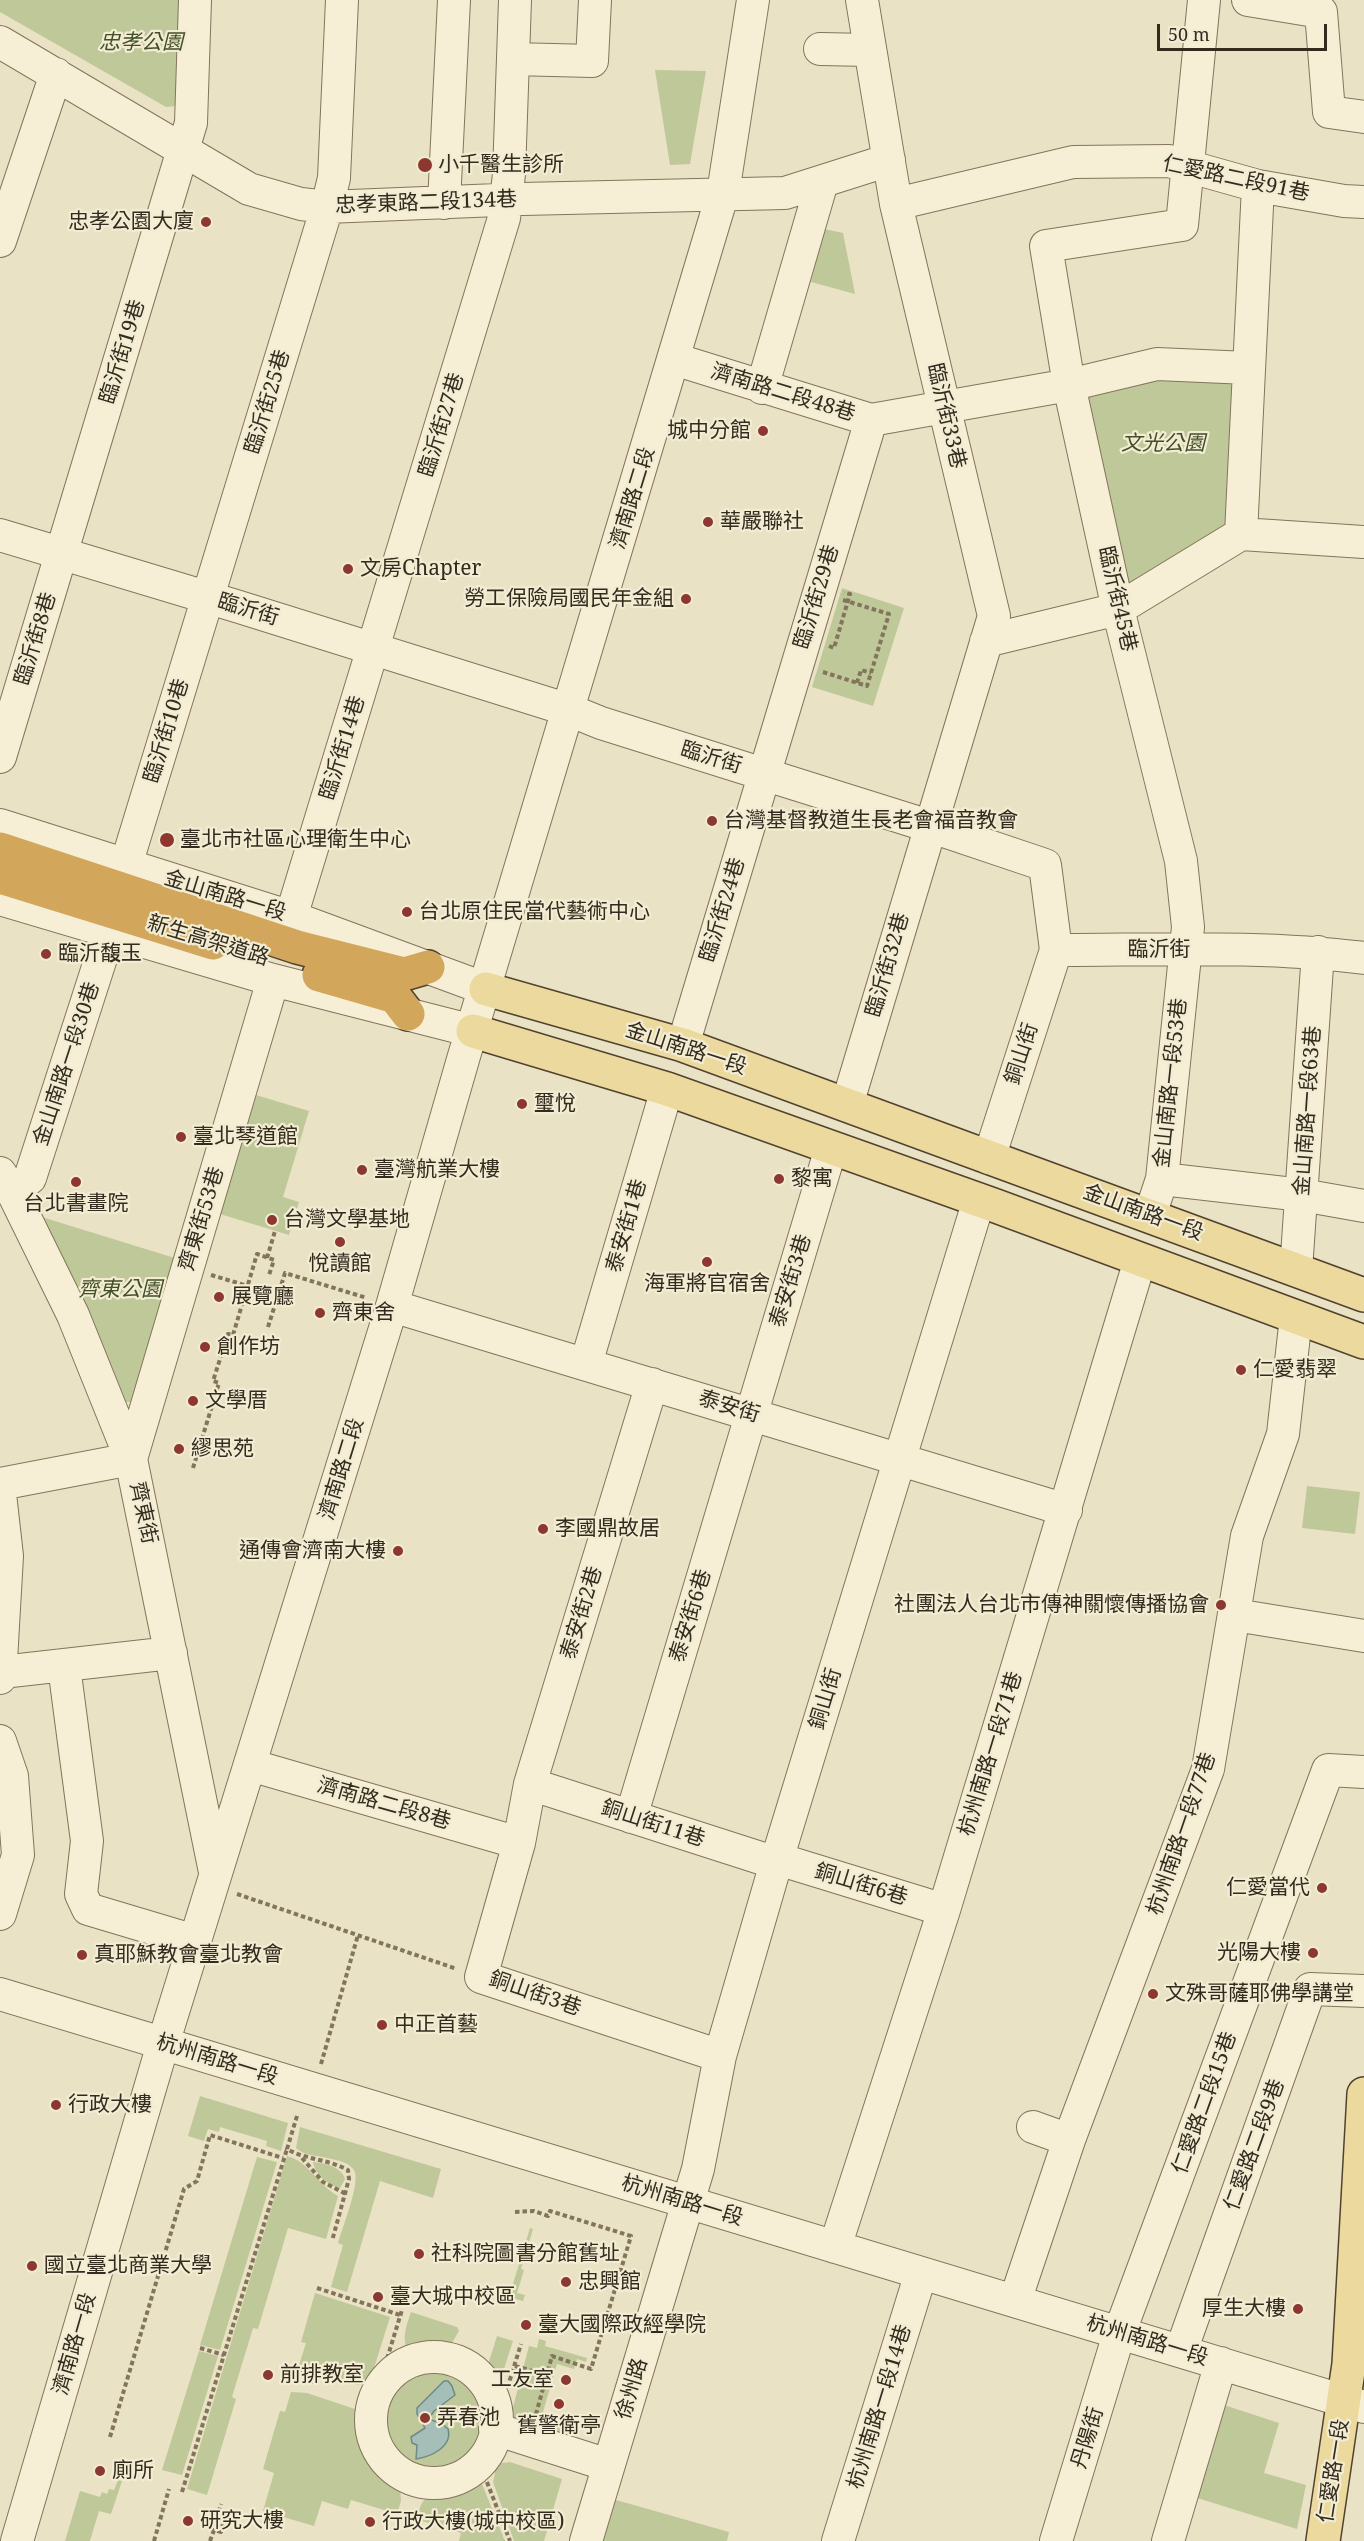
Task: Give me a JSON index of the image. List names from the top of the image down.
{
  "streets": {
    "highway": ["新生高架道路"],
    "main road": ["金山南路一段", "仁愛路一段"],
    "street": [
      "仁愛路二段91巷",
      "忠孝東路二段134巷",
      "臨沂街19巷",
      "濟南路二段48巷",
      "臨沂街25巷",
      "臨沂街33巷",
      "臨沂街27巷",
      "濟南路二段",
      "臨沂街29巷",
      "臨沂街45巷",
      "臨沂街",
      "臨沂街8巷",
      "臨沂街10巷",
      "臨沂街14巷",
      "臨沂街24巷",
      "臨沂街32巷",
      "銅山街",
      "金山南路一段30巷",
      "金山南路一段53巷",
      "金山南路一段63巷",
      "齊東街53巷",
      "泰安街1巷",
      "泰安街3巷",
      "泰安街",
      "齊東街",
      "泰安街2巷",
      "泰安街6巷",
      "杭州南路一段71巷",
      "濟南路二段8巷",
      "銅山街11巷",
      "杭州南路一段77巷",
      "銅山街6巷",
      "銅山街3巷",
      "杭州南路一段",
      "仁愛路二段15巷",
      "仁愛路二段9巷",
      "濟南路一段",
      "徐州路",
      "杭州南路一段14巷",
      "丹陽街"
    ]
  },
  "crossings": [
    ["仁愛路二段91巷", "臨沂街33巷"],
    ["仁愛路二段91巷", "臨沂街45巷"],
    ["忠孝東路二段134巷", "臨沂街19巷"],
    ["忠孝東路二段134巷", "臨沂街25巷"],
    ["忠孝東路二段134巷", "臨沂街33巷"],
    ["忠孝東路二段134巷", "臨沂街27巷"],
    ["忠孝東路二段134巷", "濟南路二段"],
    ["臨沂街19巷", "臨沂街"],
    ["臨沂街19巷", "臨沂街8巷"],
    ["濟南路二段48巷", "臨沂街33巷"],
    ["濟南路二段48巷", "濟南路二段"],
    ["濟南路二段48巷", "臨沂街29巷"],
    ["濟南路二段48巷", "臨沂街45巷"],
    ["臨沂街25巷", "臨沂街"],
    ["臨沂街25巷", "臨沂街10巷"],
    ["臨沂街33巷", "臨沂街"],
    ["臨沂街33巷", "臨沂街32巷"],
    ["臨沂街27巷", "臨沂街"],
    ["臨沂街27巷", "臨沂街14巷"],
    ["濟南路二段", "臨沂街"],
    ["濟南路二段", "金山南路一段"],
    ["濟南路二段", "泰安街"],
    ["濟南路二段", "齊東街"],
    ["濟南路二段", "濟南路二段8巷"],
    ["濟南路二段", "杭州南路一段"],
    ["濟南路二段", "濟南路一段"],
    ["臨沂街29巷", "臨沂街"],
    ["臨沂街29巷", "臨沂街24巷"],
    ["臨沂街45巷", "臨沂街"],
    ["臨沂街45巷", "金山南路一段53巷"],
    ["臨沂街", "臨沂街8巷"],
    ["臨沂街", "臨沂街10巷"],
    ["臨沂街", "臨沂街14巷"],
    ["臨沂街", "臨沂街24巷"],
    ["臨沂街", "臨沂街32巷"],
    ["臨沂街", "銅山街"],
    ["臨沂街", "金山南路一段53巷"],
    ["臨沂街", "金山南路一段63巷"],
    ["臨沂街10巷", "金山南路一段"],
    ["臨沂街14巷", "金山南路一段"],
    ["臨沂街14巷", "新生高架道路"],
    ["臨沂街14巷", "齊東街53巷"],
    ["金山南路一段", "臨沂街24巷"],
    ["金山南路一段", "新生高架道路"],
    ["金山南路一段", "臨沂街32巷"],
    ["金山南路一段", "銅山街"],
    ["金山南路一段", "金山南路一段53巷"],
    ["金山南路一段", "金山南路一段63巷"],
    ["金山南路一段", "齊東街53巷"],
    ["金山南路一段", "泰安街1巷"],
    ["金山南路一段", "泰安街3巷"],
    ["金山南路一段", "杭州南路一段71巷"],
    ["金山南路一段", "杭州南路一段77巷"],
    ["新生高架道路", "齊東街53巷"],
    ["銅山街", "泰安街"],
    ["銅山街", "銅山街11巷"],
    ["銅山街", "銅山街6巷"],
    ["銅山街", "銅山街3巷"],
    ["銅山街", "杭州南路一段"],
    ["銅山街", "徐州路"],
    ["金山南路一段30巷", "齊東街"],
    ["齊東街53巷", "齊東街"],
    ["泰安街1巷", "泰安街"],
    ["泰安街3巷", "泰安街"],
    ["泰安街3巷", "泰安街6巷"],
    ["泰安街", "泰安街2巷"],
    ["泰安街", "泰安街6巷"],
    ["泰安街", "杭州南路一段71巷"],
    ["泰安街2巷", "濟南路二段8巷"],
    ["泰安街2巷", "銅山街11巷"],
    ["泰安街2巷", "銅山街3巷"],
    ["泰安街6巷", "銅山街11巷"],
    ["杭州南路一段71巷", "銅山街6巷"],
    ["杭州南路一段71巷", "杭州南路一段"],
    ["濟南路二段8巷", "銅山街3巷"],
    ["銅山街11巷", "銅山街6巷"],
    ["杭州南路一段77巷", "杭州南路一段"],
    ["杭州南路一段", "仁愛路二段15巷"],
    ["杭州南路一段", "仁愛路二段9巷"],
    ["杭州南路一段", "濟南路一段"],
    ["杭州南路一段", "徐州路"],
    ["杭州南路一段", "杭州南路一段14巷"],
    ["杭州南路一段", "丹陽街"],
    ["杭州南路一段", "仁愛路一段"],
    ["仁愛路二段15巷", "丹陽街"]
  ],
  "parks": ["忠孝公園", "文光公園", "齊東公園"],
  "places": [
    "小千醫生診所",
    "忠孝公園大廈",
    "城中分館",
    "華嚴聯社",
    "文房Chapter",
    "勞工保險局國民年金組",
    "台灣基督教道生長老會福音教會",
    "臺北市社區心理衛生中心",
    "台北原住民當代藝術中心",
    "臨沂馥玉",
    "璽悅",
    "臺北琴道館",
    "臺灣航業大樓",
    "黎寓",
    "台北書畫院",
    "台灣文學基地",
    "悅讀館",
    "海軍將官宿舍",
    "展覽廳",
    "齊東舍",
    "創作坊",
    "仁愛翡翠",
    "文學厝",
    "繆思苑",
    "李國鼎故居",
    "通傳會濟南大樓",
    "社團法人台北市傳神關懷傳播協會",
    "仁愛當代",
    "光陽大樓",
    "真耶穌教會臺北教會",
    "文殊哥薩耶佛學講堂",
    "中正首藝",
    "行政大樓",
    "社科院圖書分館舊址",
    "國立臺北商業大學",
    "忠興館",
    "臺大城中校區",
    "厚生大樓",
    "臺大國際政經學院",
    "前排教室",
    "工友室",
    "舊警衛亭",
    "弄春池",
    "廁所",
    "研究大樓",
    "行政大樓(城中校區)"
  ],
  "scale_bar": "50 m"
}
